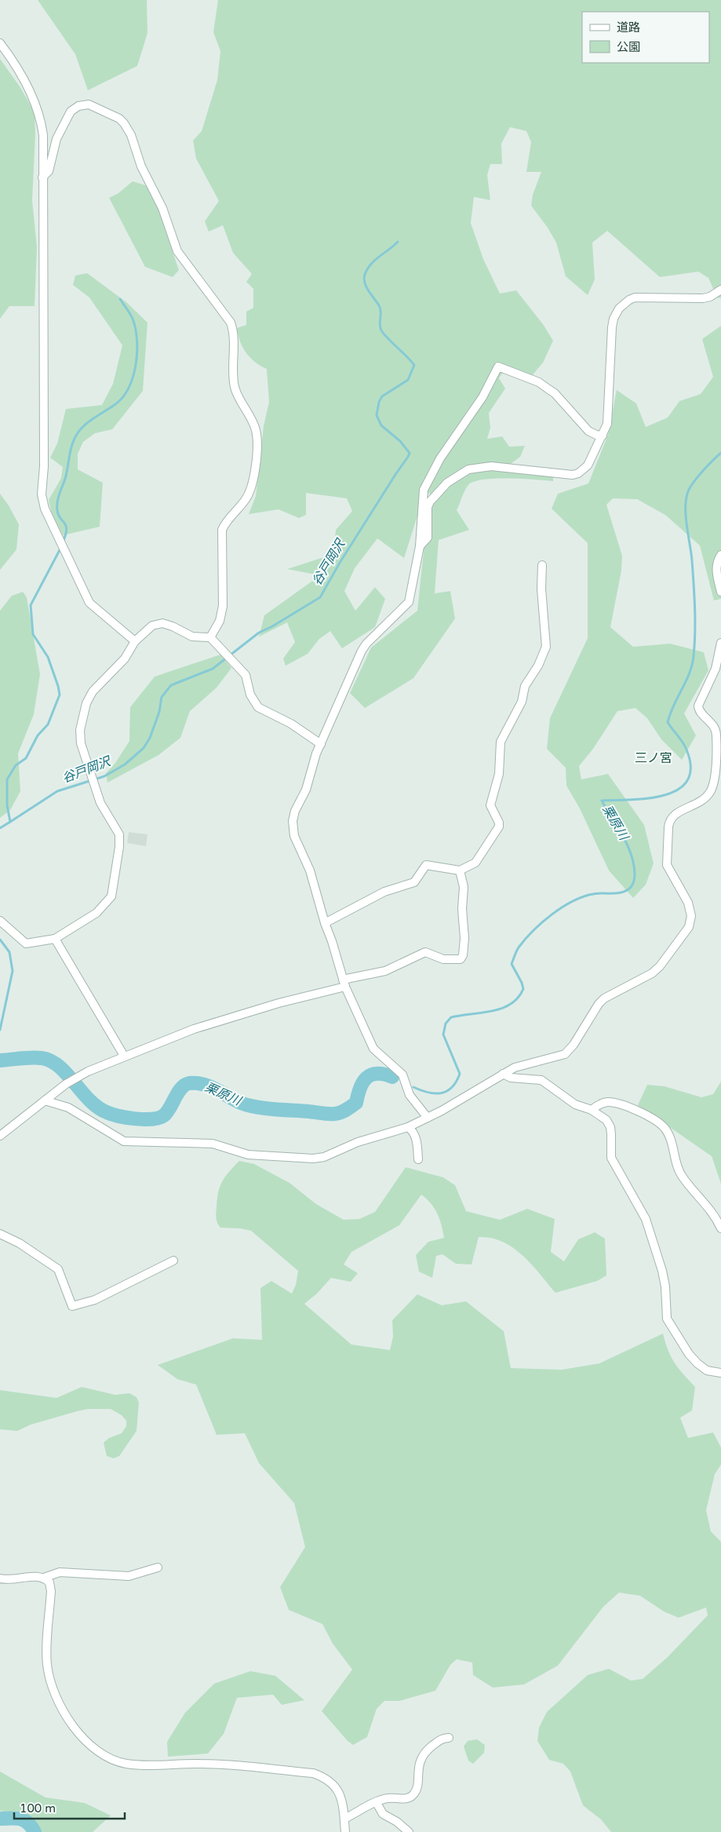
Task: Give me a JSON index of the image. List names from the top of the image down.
{
  "districts": ["三ノ宮"],
  "water": ["谷戸岡沢", "栗原川"],
  "legend": ["道路", "公園"],
  "scale_bar": "100 m"
}
